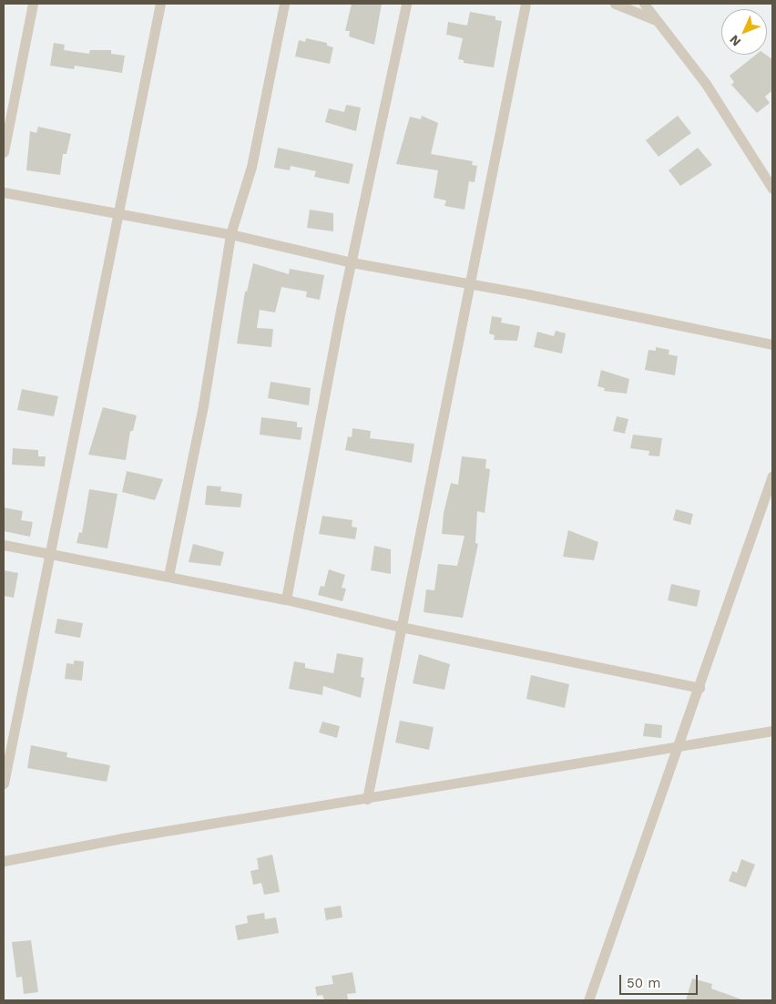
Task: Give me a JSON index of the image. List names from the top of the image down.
{
  "scale_bar": "50 m",
  "north": "bottom left"
}
